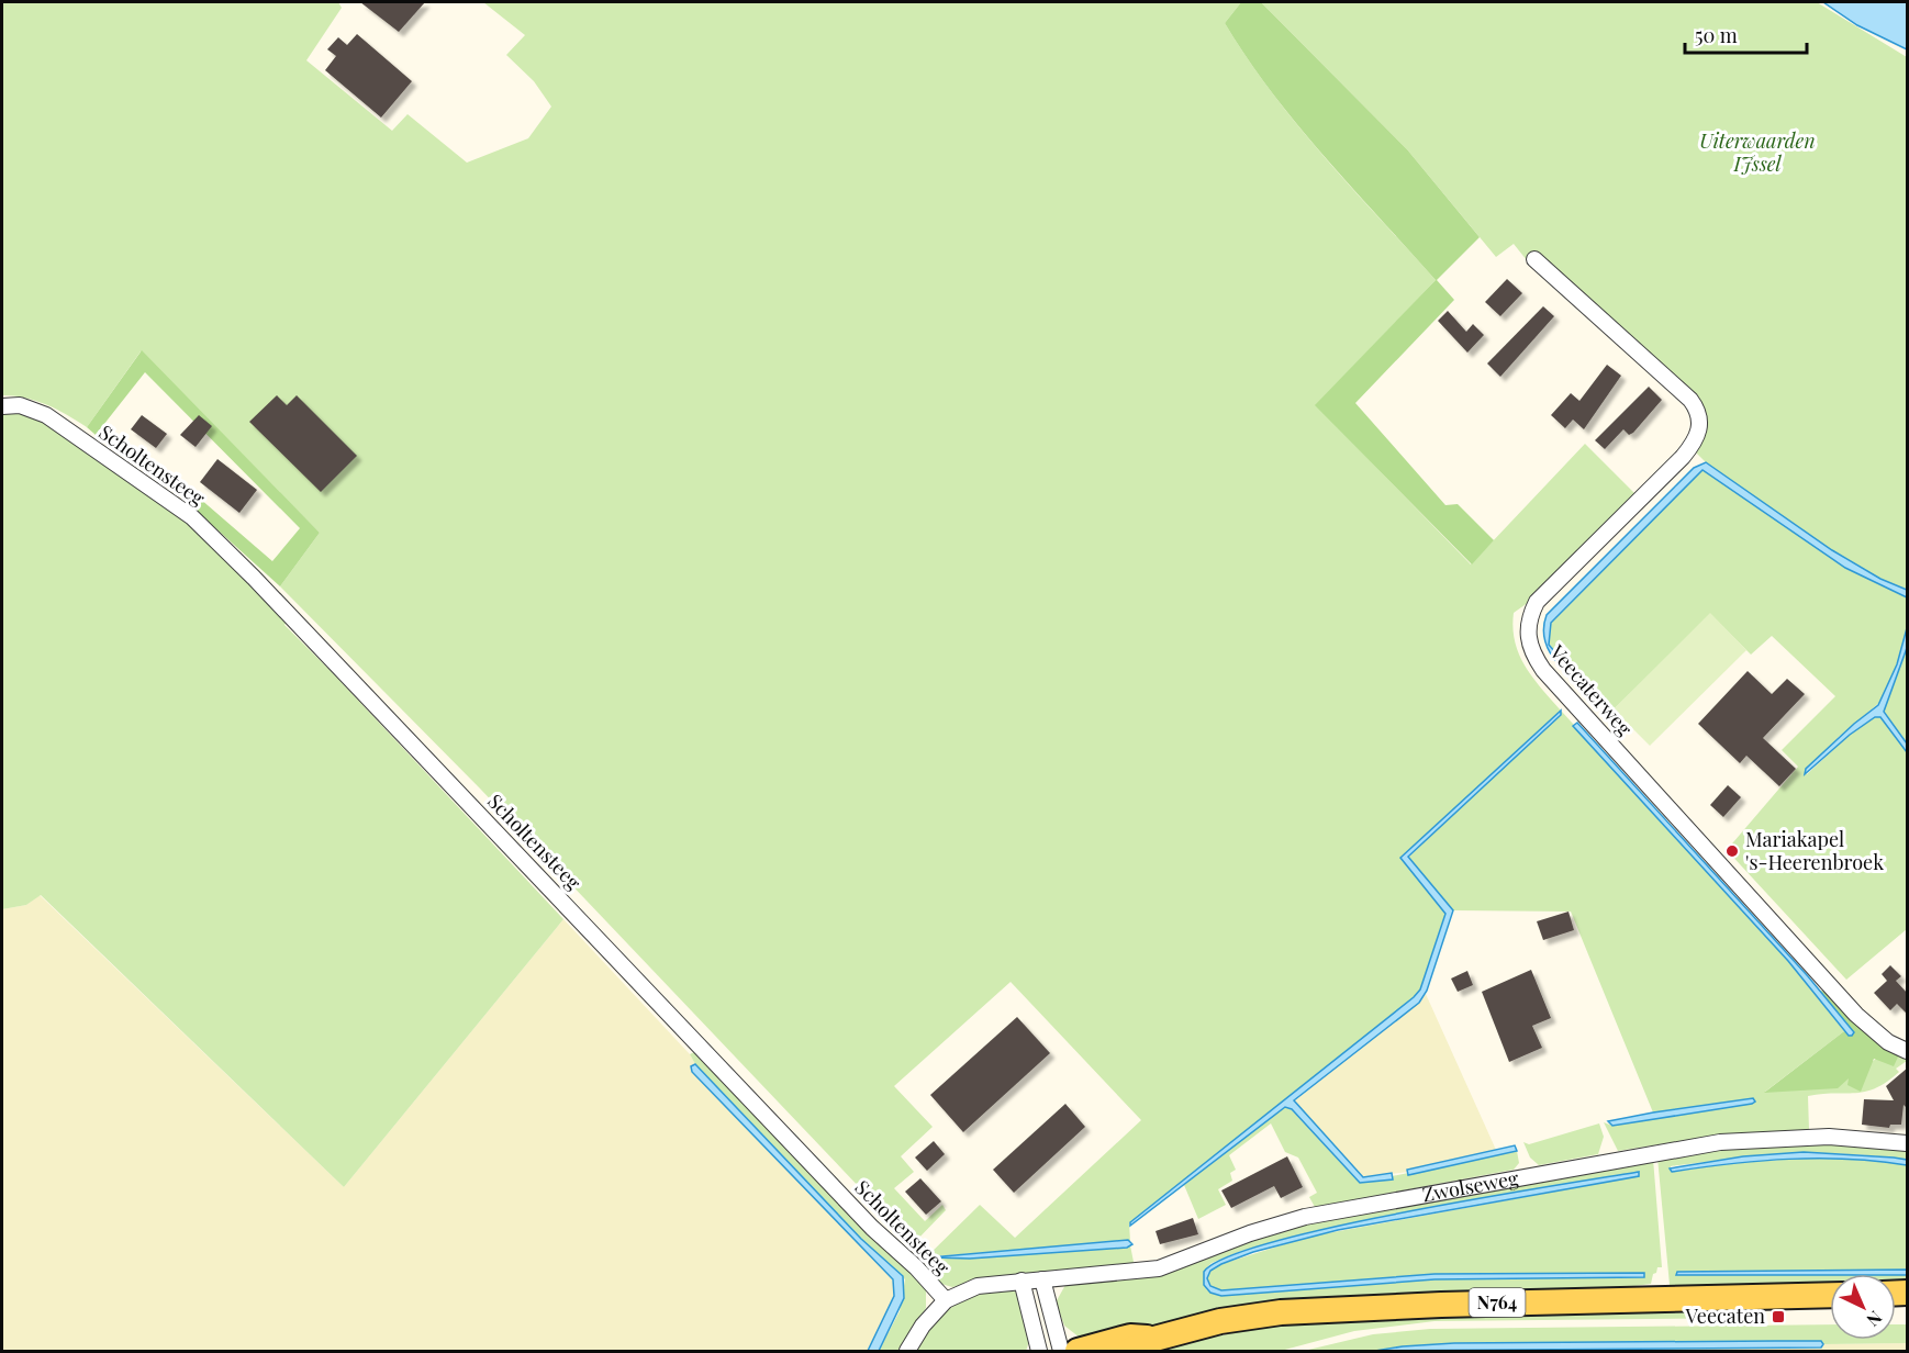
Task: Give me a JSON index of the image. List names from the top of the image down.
{
  "streets": {
    "main road": ["N764"],
    "street": ["Scholtensteeg", "Veecaterweg", "Zwolseweg"]
  },
  "crossings": [
    ["Scholtensteeg", "Zwolseweg"]
  ],
  "parks": ["Uiterwaarden IJssel"],
  "places": {
    "other": ["Mariakapel 's-Heerenbroek"],
    "transit": ["Veecaten"]
  },
  "scale_bar": "50 m",
  "north": "bottom right"
}
